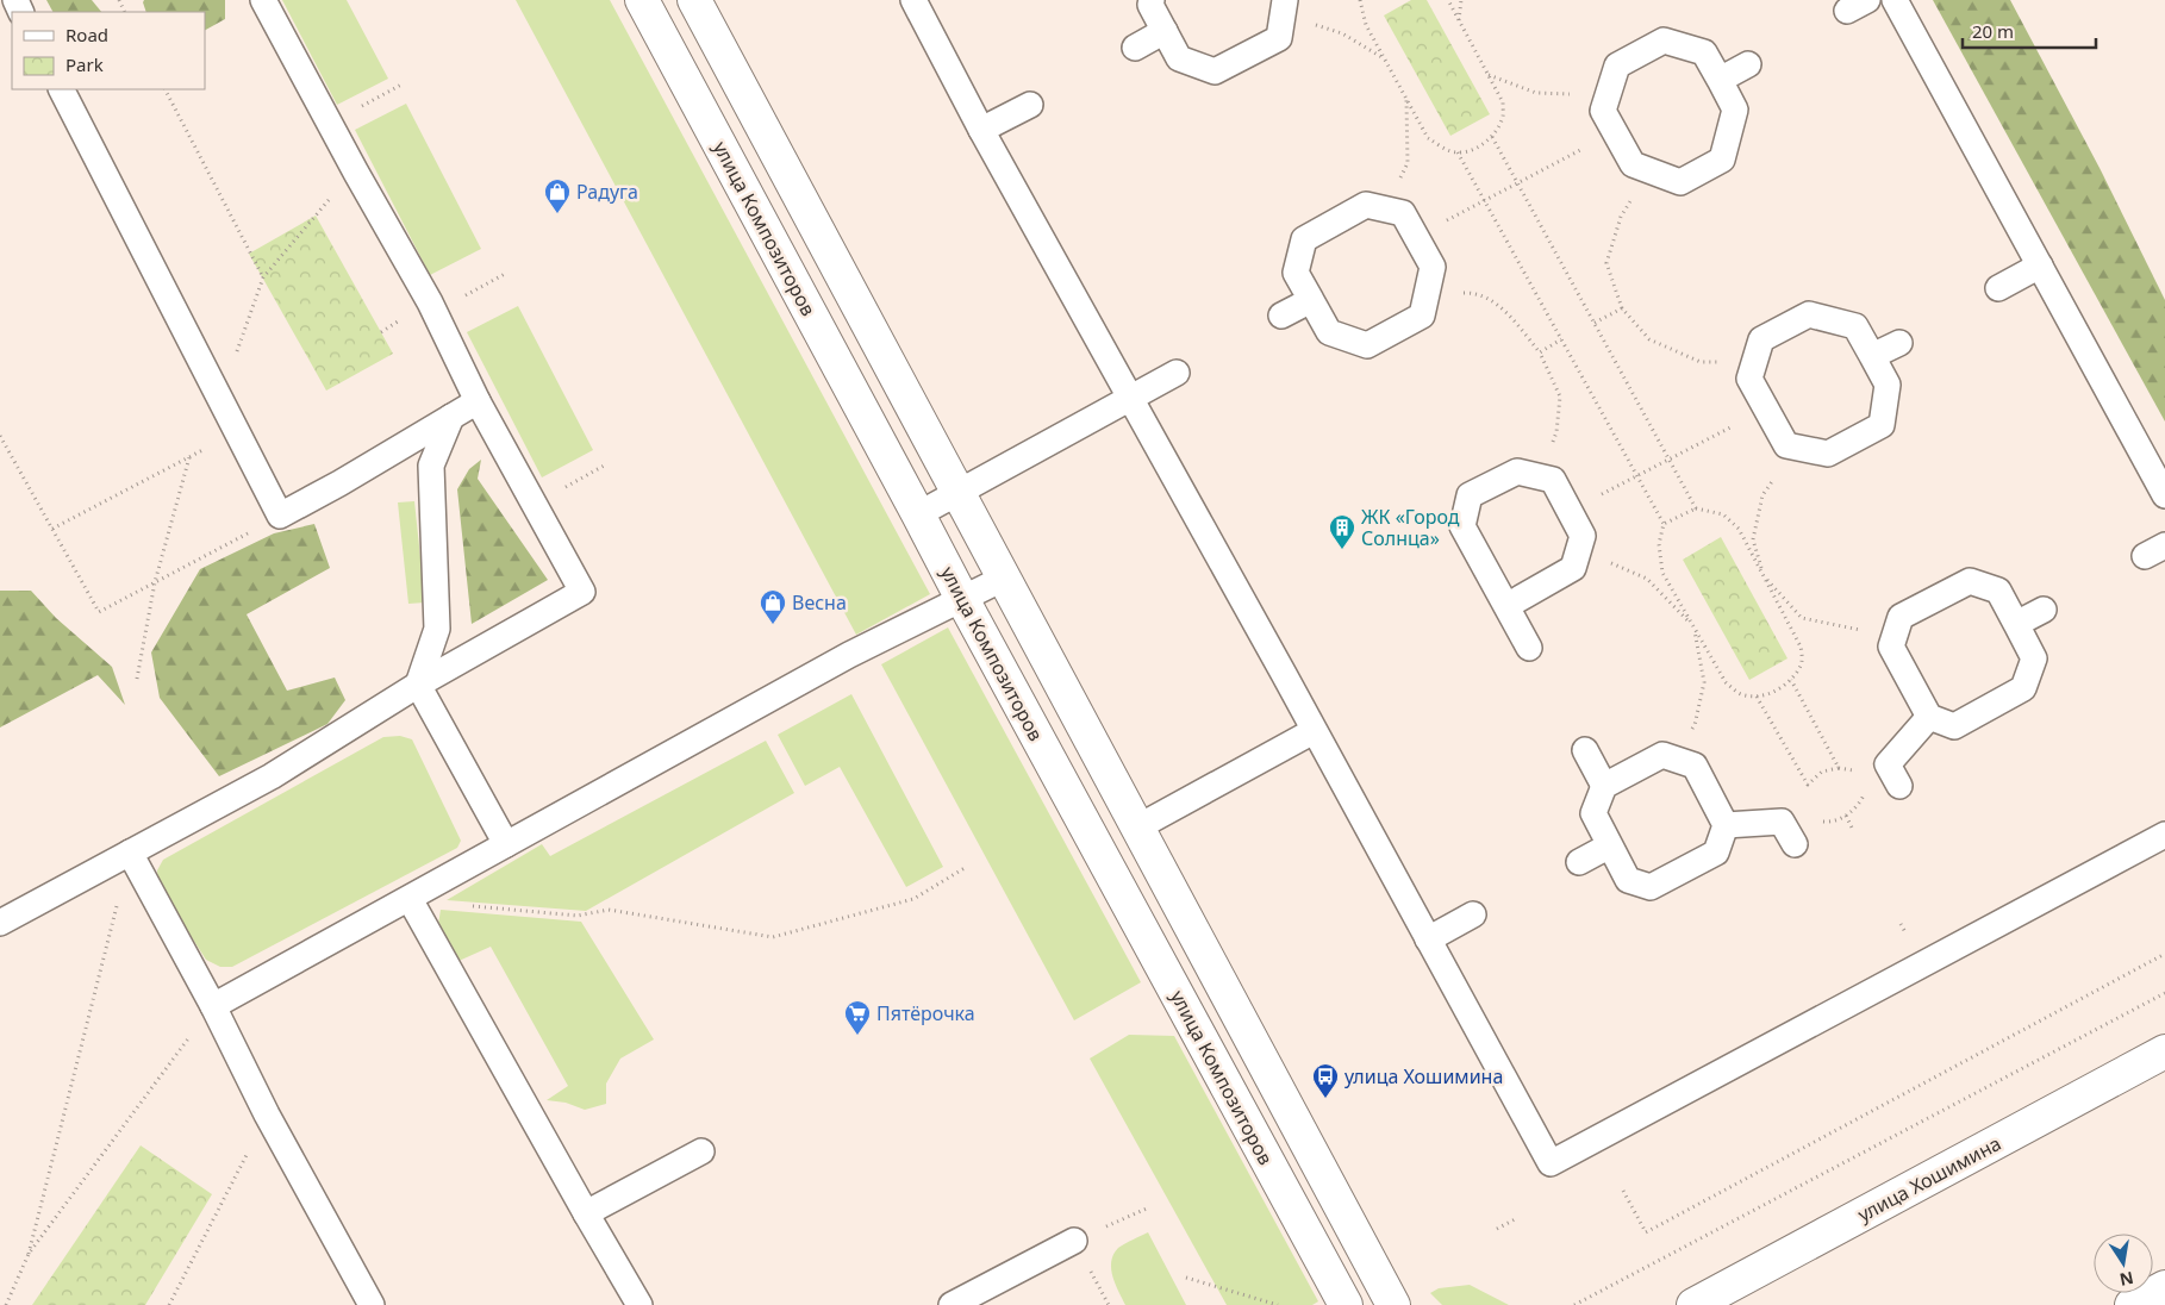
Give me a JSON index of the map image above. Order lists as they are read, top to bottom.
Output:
{
  "streets": {
    "street": ["улица Композиторов", "улица Хошимина"]
  },
  "places": {
    "shop": ["Радуга", "Весна"],
    "building": ["ЖК «Город Солнца»"],
    "supermarket": ["Пятёрочка"],
    "bus stop": ["улица Хошимина"]
  },
  "legend": ["Road", "Park"],
  "scale_bar": "20 m",
  "north": "bottom"
}
